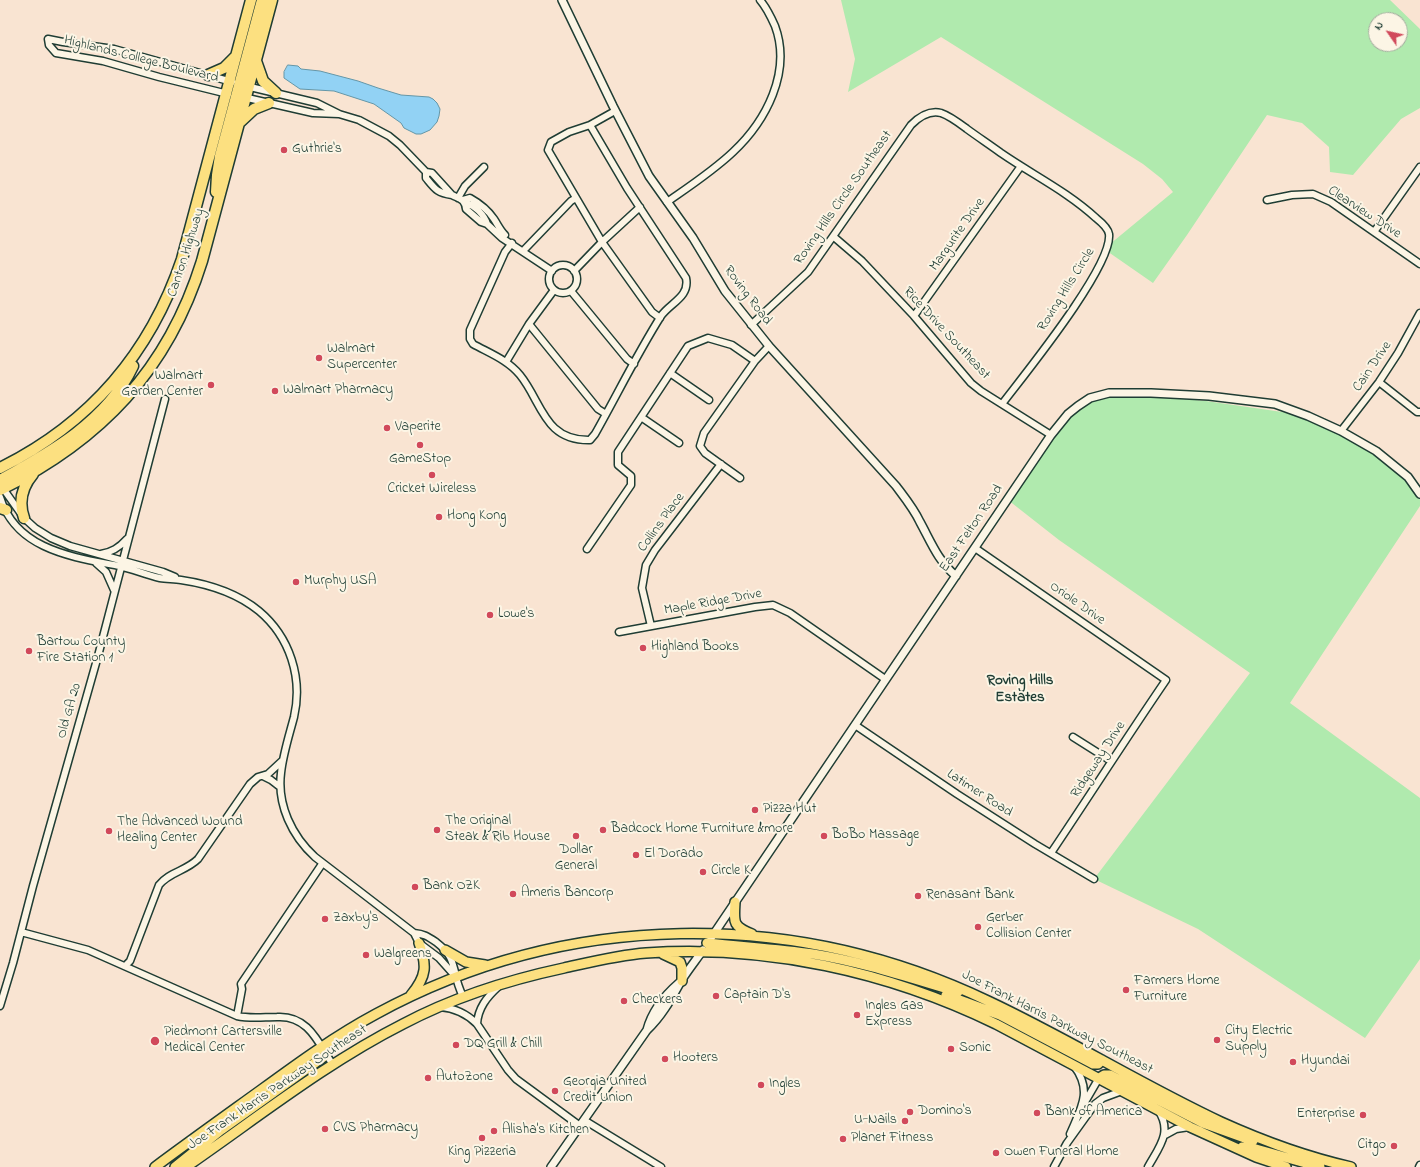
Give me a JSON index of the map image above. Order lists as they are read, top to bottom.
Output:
{
  "streets": {
    "highway": ["Canton Highway"],
    "main road": ["Joe Frank Harris Parkway Southeast"],
    "street": [
      "Highlands College Boulevard",
      "Roving Hills Circle Southeast",
      "Clearview Drive",
      "Margurite Drive",
      "Roving Hills Circle",
      "Roving Road",
      "Rice Drive Southeast",
      "Cain Drive",
      "Collins Place",
      "East Felton Road",
      "Maple Ridge Drive",
      "Oriole Drive",
      "Old GA 20",
      "Ridgeway Drive",
      "Latimer Road"
    ]
  },
  "crossings": [
    ["Highlands College Boulevard", "Canton Highway"],
    ["Roving Hills Circle Southeast", "Roving Hills Circle"],
    ["Roving Hills Circle Southeast", "Roving Road"],
    ["Roving Hills Circle Southeast", "Rice Drive Southeast"],
    ["Margurite Drive", "Roving Hills Circle"],
    ["Margurite Drive", "Rice Drive Southeast"],
    ["Roving Hills Circle", "Rice Drive Southeast"],
    ["Roving Road", "East Felton Road"],
    ["Rice Drive Southeast", "East Felton Road"],
    ["Cain Drive", "East Felton Road"],
    ["Collins Place", "Maple Ridge Drive"],
    ["East Felton Road", "Maple Ridge Drive"],
    ["East Felton Road", "Oriole Drive"],
    ["East Felton Road", "Latimer Road"],
    ["East Felton Road", "Joe Frank Harris Parkway Southeast"],
    ["Oriole Drive", "Ridgeway Drive"],
    ["Ridgeway Drive", "Latimer Road"]
  ],
  "districts": ["Roving Hills Estates"],
  "places": [
    "Guthrie's",
    "Walmart Supercenter",
    "Walmart Garden Center",
    "Walmart Pharmacy",
    "Vaperite",
    "GameStop",
    "Cricket Wireless",
    "Hong Kong",
    "Murphy USA",
    "Lowe's",
    "Highland Books",
    "Bartow County Fire Station 1",
    "Pizza Hut",
    "The Original Steak & Rib House",
    "Badcock Home Furniture &more",
    "The Advanced Wound Healing Center",
    "Dollar General",
    "BoBo Massage",
    "El Dorado",
    "Circle K",
    "Bank OZK",
    "Ameris Bancorp",
    "Renasant Bank",
    "Zaxby's",
    "Gerber Collision Center",
    "Walgreens",
    "Farmers Home Furniture",
    "Captain D's",
    "Checkers",
    "Ingles Gas Express",
    "City Electric Supply",
    "Piedmont Cartersville Medical Center",
    "DQ Grill & Chill",
    "Sonic",
    "Hooters",
    "Hyundai",
    "AutoZone",
    "Ingles",
    "Georgia United Credit Union",
    "Domino's",
    "Bank of America",
    "Enterprise",
    "U-Nails",
    "CVS Pharmacy",
    "Alisha's Kitchen",
    "King Pizzeria",
    "Planet Fitness",
    "Citgo",
    "Owen Funeral Home"
  ],
  "north": "top left"
}
